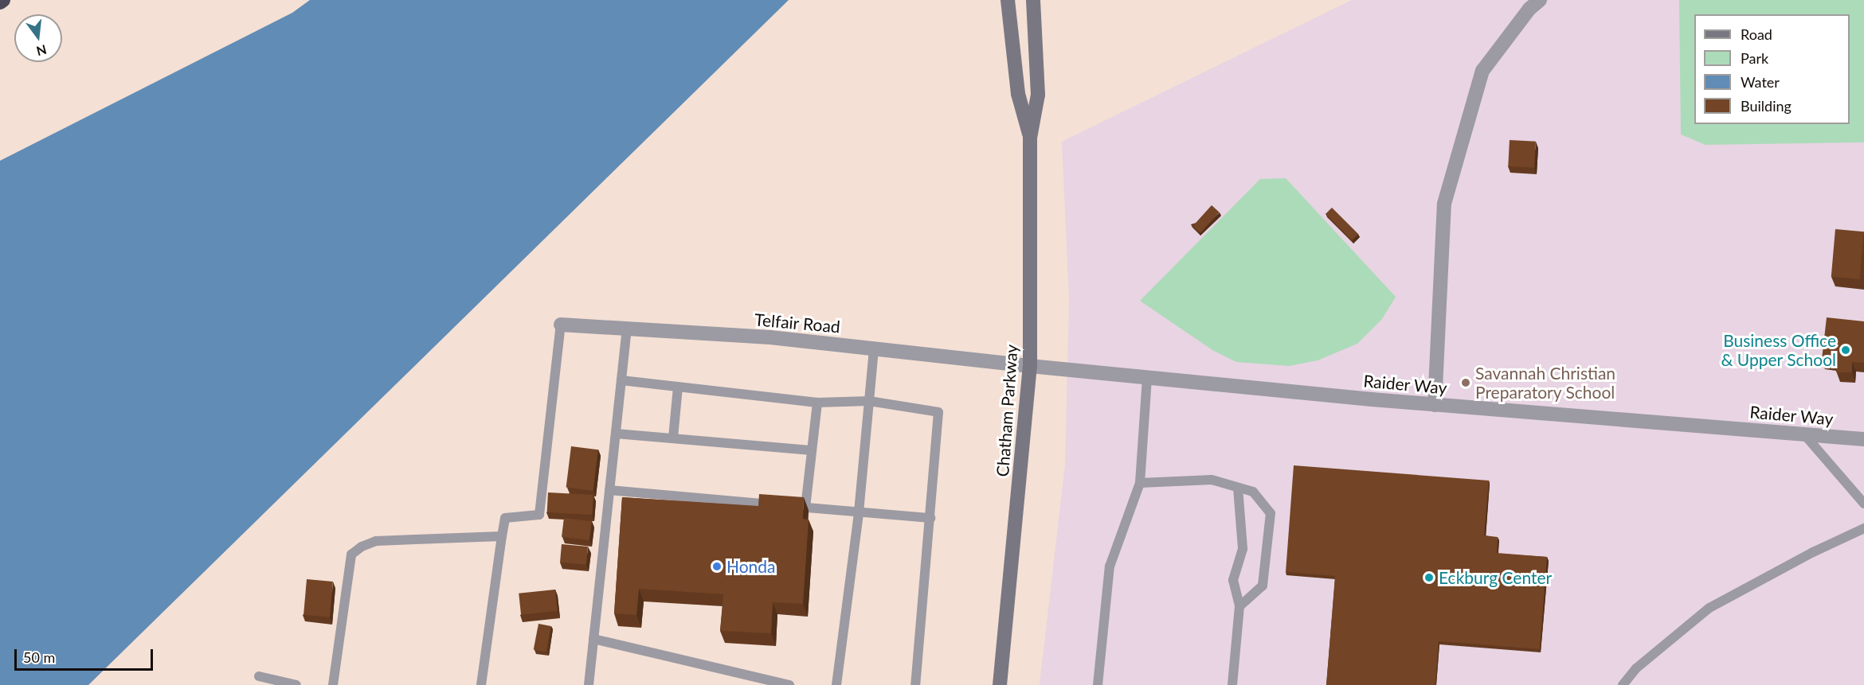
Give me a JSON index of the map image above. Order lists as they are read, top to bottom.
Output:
{
  "streets": {
    "main road": ["Chatham Parkway"],
    "street": ["Telfair Road", "Raider Way"]
  },
  "crossings": [
    ["Telfair Road", "Raider Way"],
    ["Telfair Road", "Chatham Parkway"],
    ["Raider Way", "Chatham Parkway"]
  ],
  "places": [
    "Business Office & Upper School",
    "Savannah Christian Preparatory School",
    "Honda",
    "Eckburg Center"
  ],
  "legend": [
    "Road",
    "Park",
    "Water",
    "Building"
  ],
  "scale_bar": "50 m",
  "north": "bottom"
}
